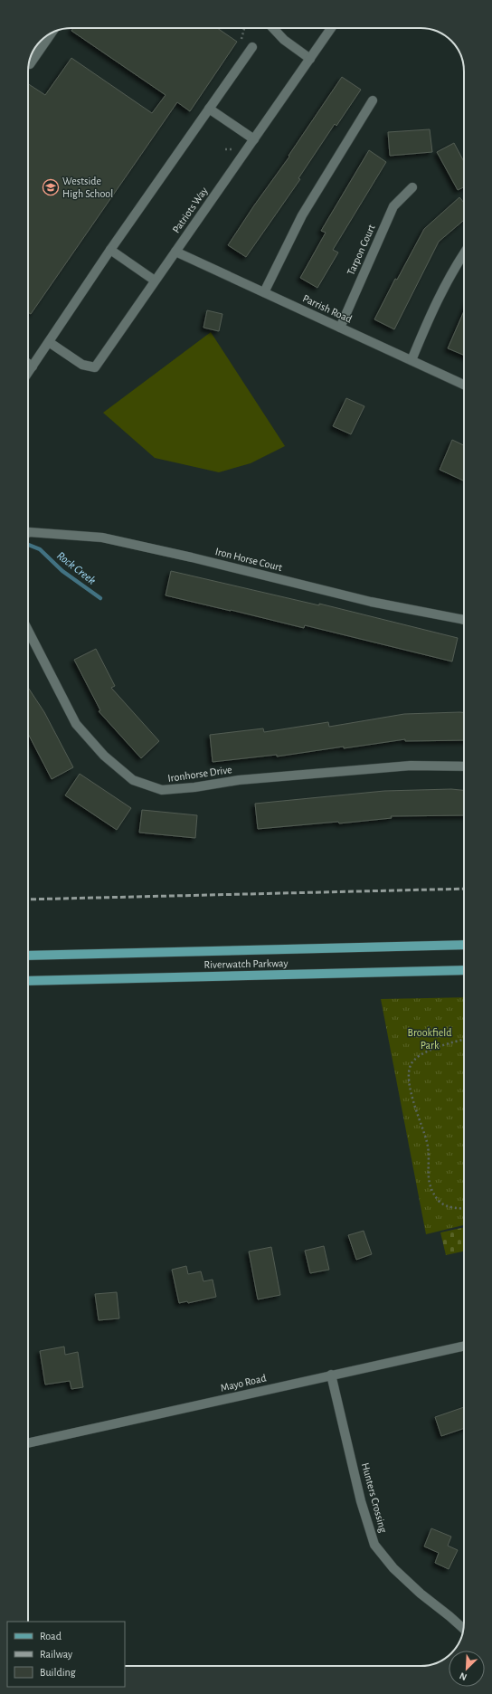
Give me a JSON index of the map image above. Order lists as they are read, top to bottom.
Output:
{
  "streets": {
    "main road": ["Riverwatch Parkway"],
    "street": [
      "Patriots Way",
      "Tarpon Court",
      "Parrish Road",
      "Iron Horse Court",
      "Ironhorse Drive",
      "Mayo Road",
      "Hunters Crossing"
    ]
  },
  "crossings": [
    ["Patriots Way", "Parrish Road"],
    ["Tarpon Court", "Parrish Road"],
    ["Mayo Road", "Hunters Crossing"]
  ],
  "water": ["Rock Creek"],
  "parks": ["Brookfield Park"],
  "places": {
    "school or university": ["Westside High School"]
  },
  "legend": ["Road", "Railway", "Building"],
  "north": "bottom left"
}
